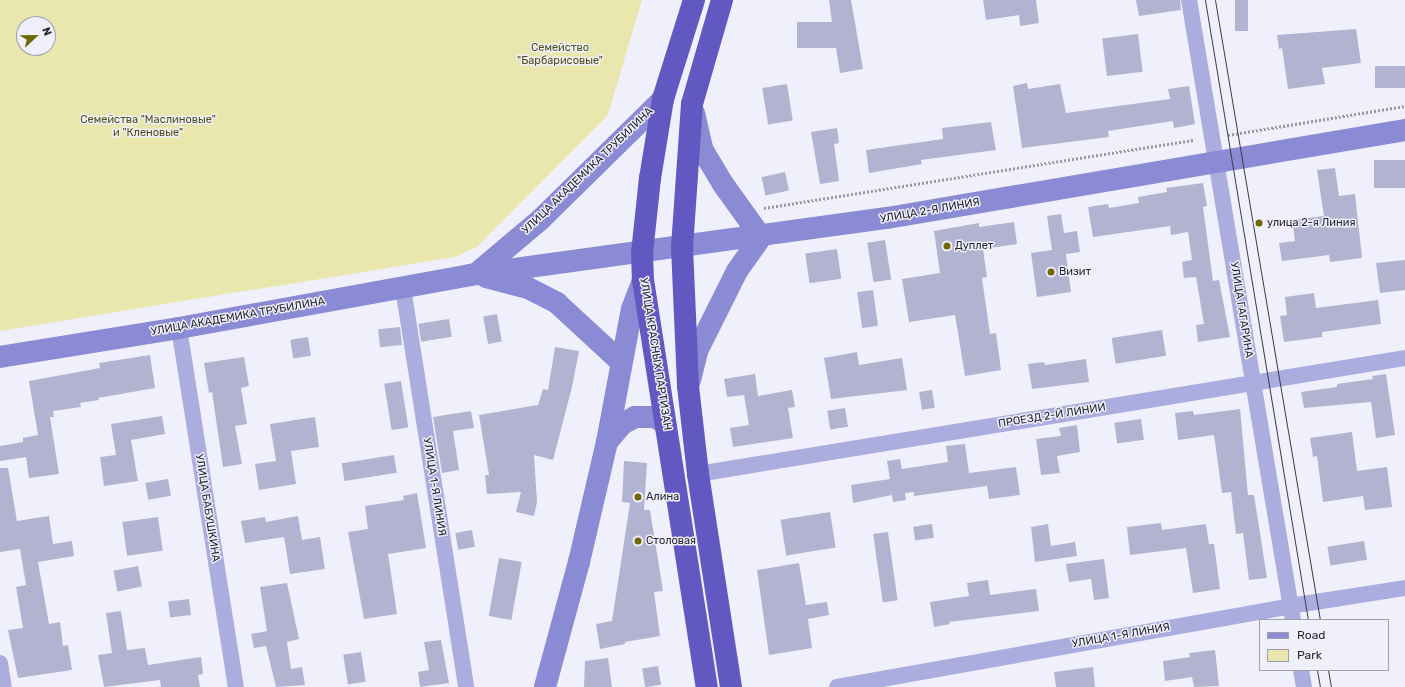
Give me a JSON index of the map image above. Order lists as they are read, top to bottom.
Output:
{
  "streets": {
    "highway": ["УЛИЦА КРАСНЫХ ПАРТИЗАН"],
    "street": [
      "УЛИЦА АКАДЕМИКА ТРУБИЛИНА",
      "УЛИЦА 2-Я ЛИНИЯ",
      "УЛИЦА ГАГАРИНА",
      "ПРОЕЗД 2-Й ЛИНИИ",
      "УЛИЦА 1-Я ЛИНИЯ",
      "УЛИЦА БАБУШКИНА"
    ]
  },
  "crossings": [
    ["УЛИЦА АКАДЕМИКА ТРУБИЛИНА", "УЛИЦА 2-Я ЛИНИЯ"],
    ["УЛИЦА АКАДЕМИКА ТРУБИЛИНА", "УЛИЦА КРАСНЫХ ПАРТИЗАН"],
    ["УЛИЦА АКАДЕМИКА ТРУБИЛИНА", "УЛИЦА 1-Я ЛИНИЯ"],
    ["УЛИЦА АКАДЕМИКА ТРУБИЛИНА", "УЛИЦА БАБУШКИНА"],
    ["УЛИЦА 2-Я ЛИНИЯ", "УЛИЦА ГАГАРИНА"],
    ["УЛИЦА 2-Я ЛИНИЯ", "УЛИЦА КРАСНЫХ ПАРТИЗАН"],
    ["УЛИЦА ГАГАРИНА", "ПРОЕЗД 2-Й ЛИНИИ"],
    ["УЛИЦА ГАГАРИНА", "УЛИЦА 1-Я ЛИНИЯ"]
  ],
  "parks": ["Семейство \"Барбарисовые\"", "Семейства \"Маслиновые\" и \"Кленовые\""],
  "places": [
    "улица 2-я Линия",
    "Дуплет",
    "Визит",
    "Алина",
    "Столовая"
  ],
  "legend": ["Road", "Park"],
  "north": "right"
}
